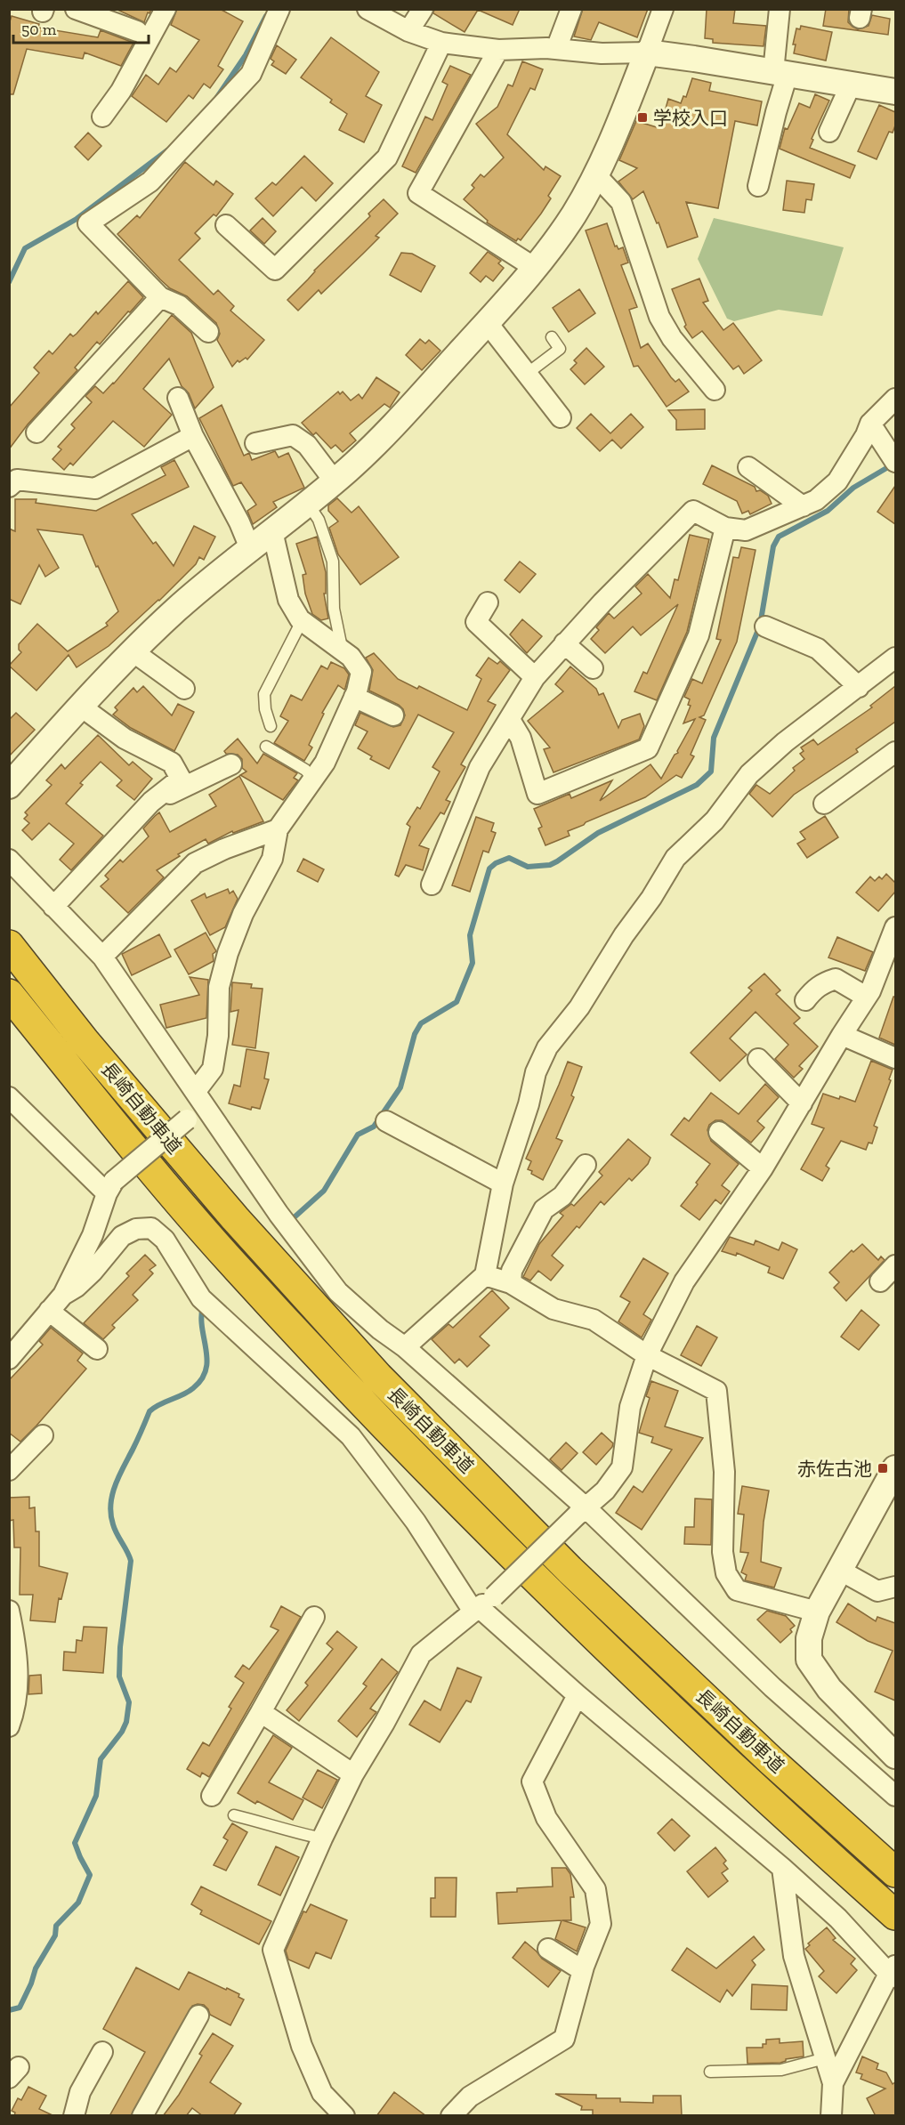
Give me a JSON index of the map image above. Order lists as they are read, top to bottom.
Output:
{
  "streets": {
    "highway": ["長崎自動車道"]
  },
  "places": {
    "transit": ["学校入口", "赤佐古池"]
  },
  "scale_bar": "50 m"
}
